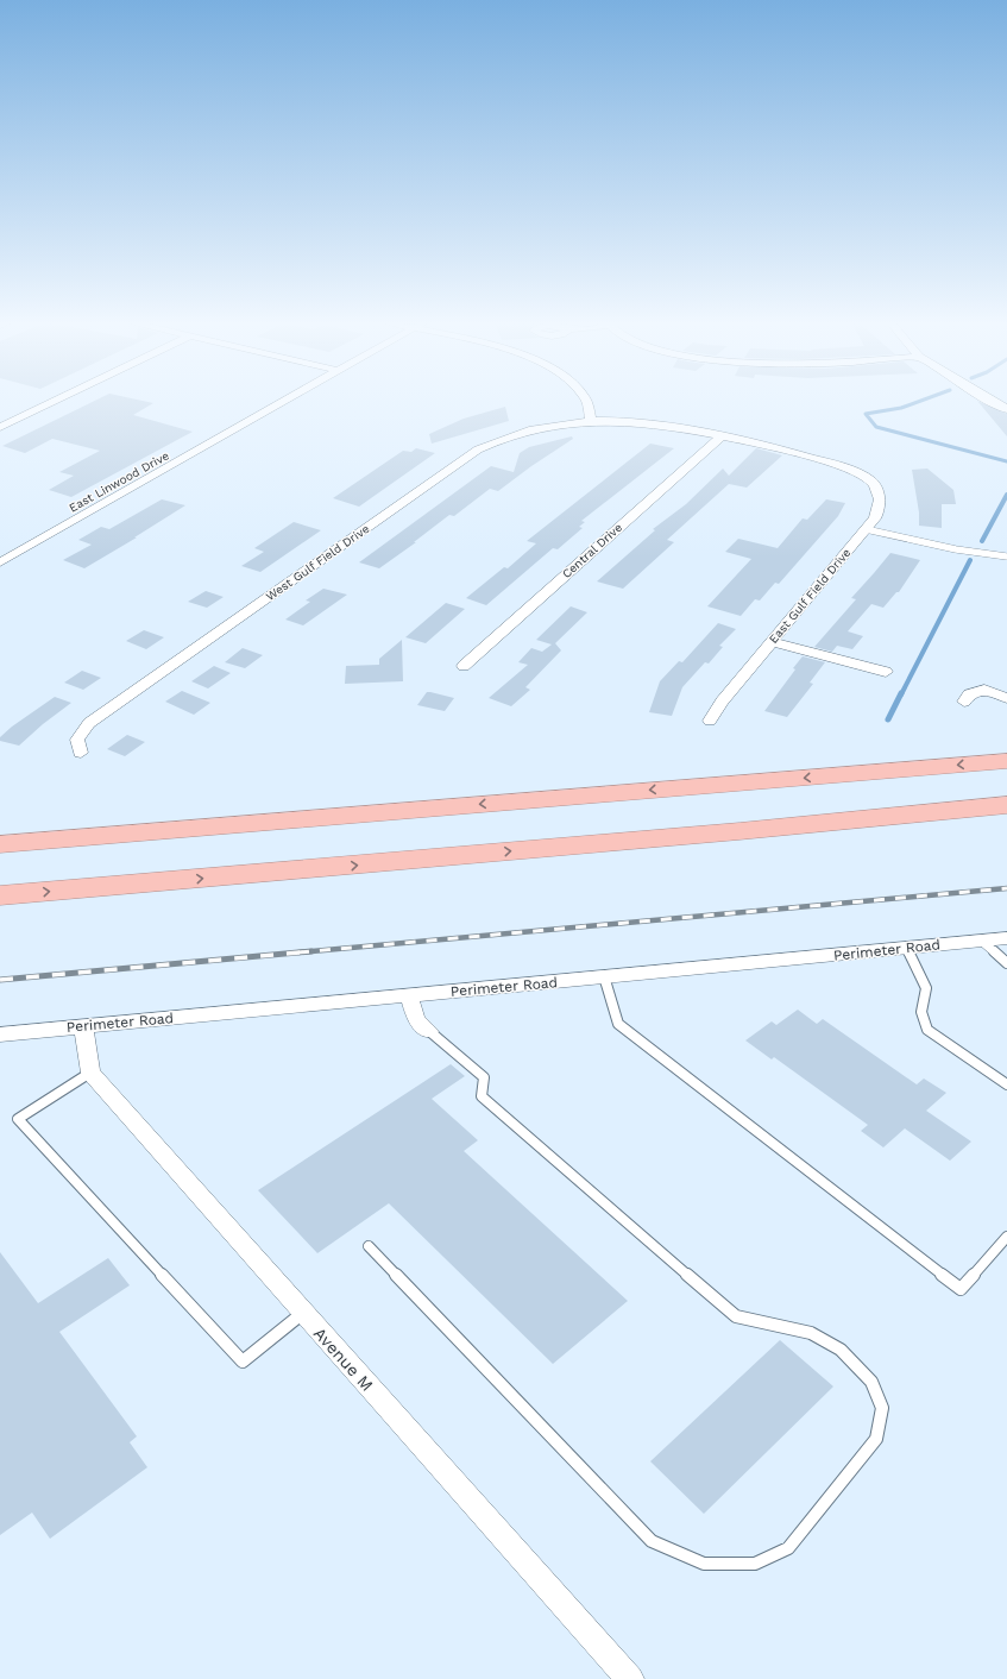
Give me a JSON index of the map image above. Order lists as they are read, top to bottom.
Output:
{
  "streets": {
    "street": [
      "East Linwood Drive",
      "Central Drive",
      "West Gulf Field Drive",
      "East Gulf Field Drive",
      "Perimeter Road",
      "Avenue M"
    ]
  },
  "crossings": [
    ["Central Drive", "East Gulf Field Drive"]
  ]
}
